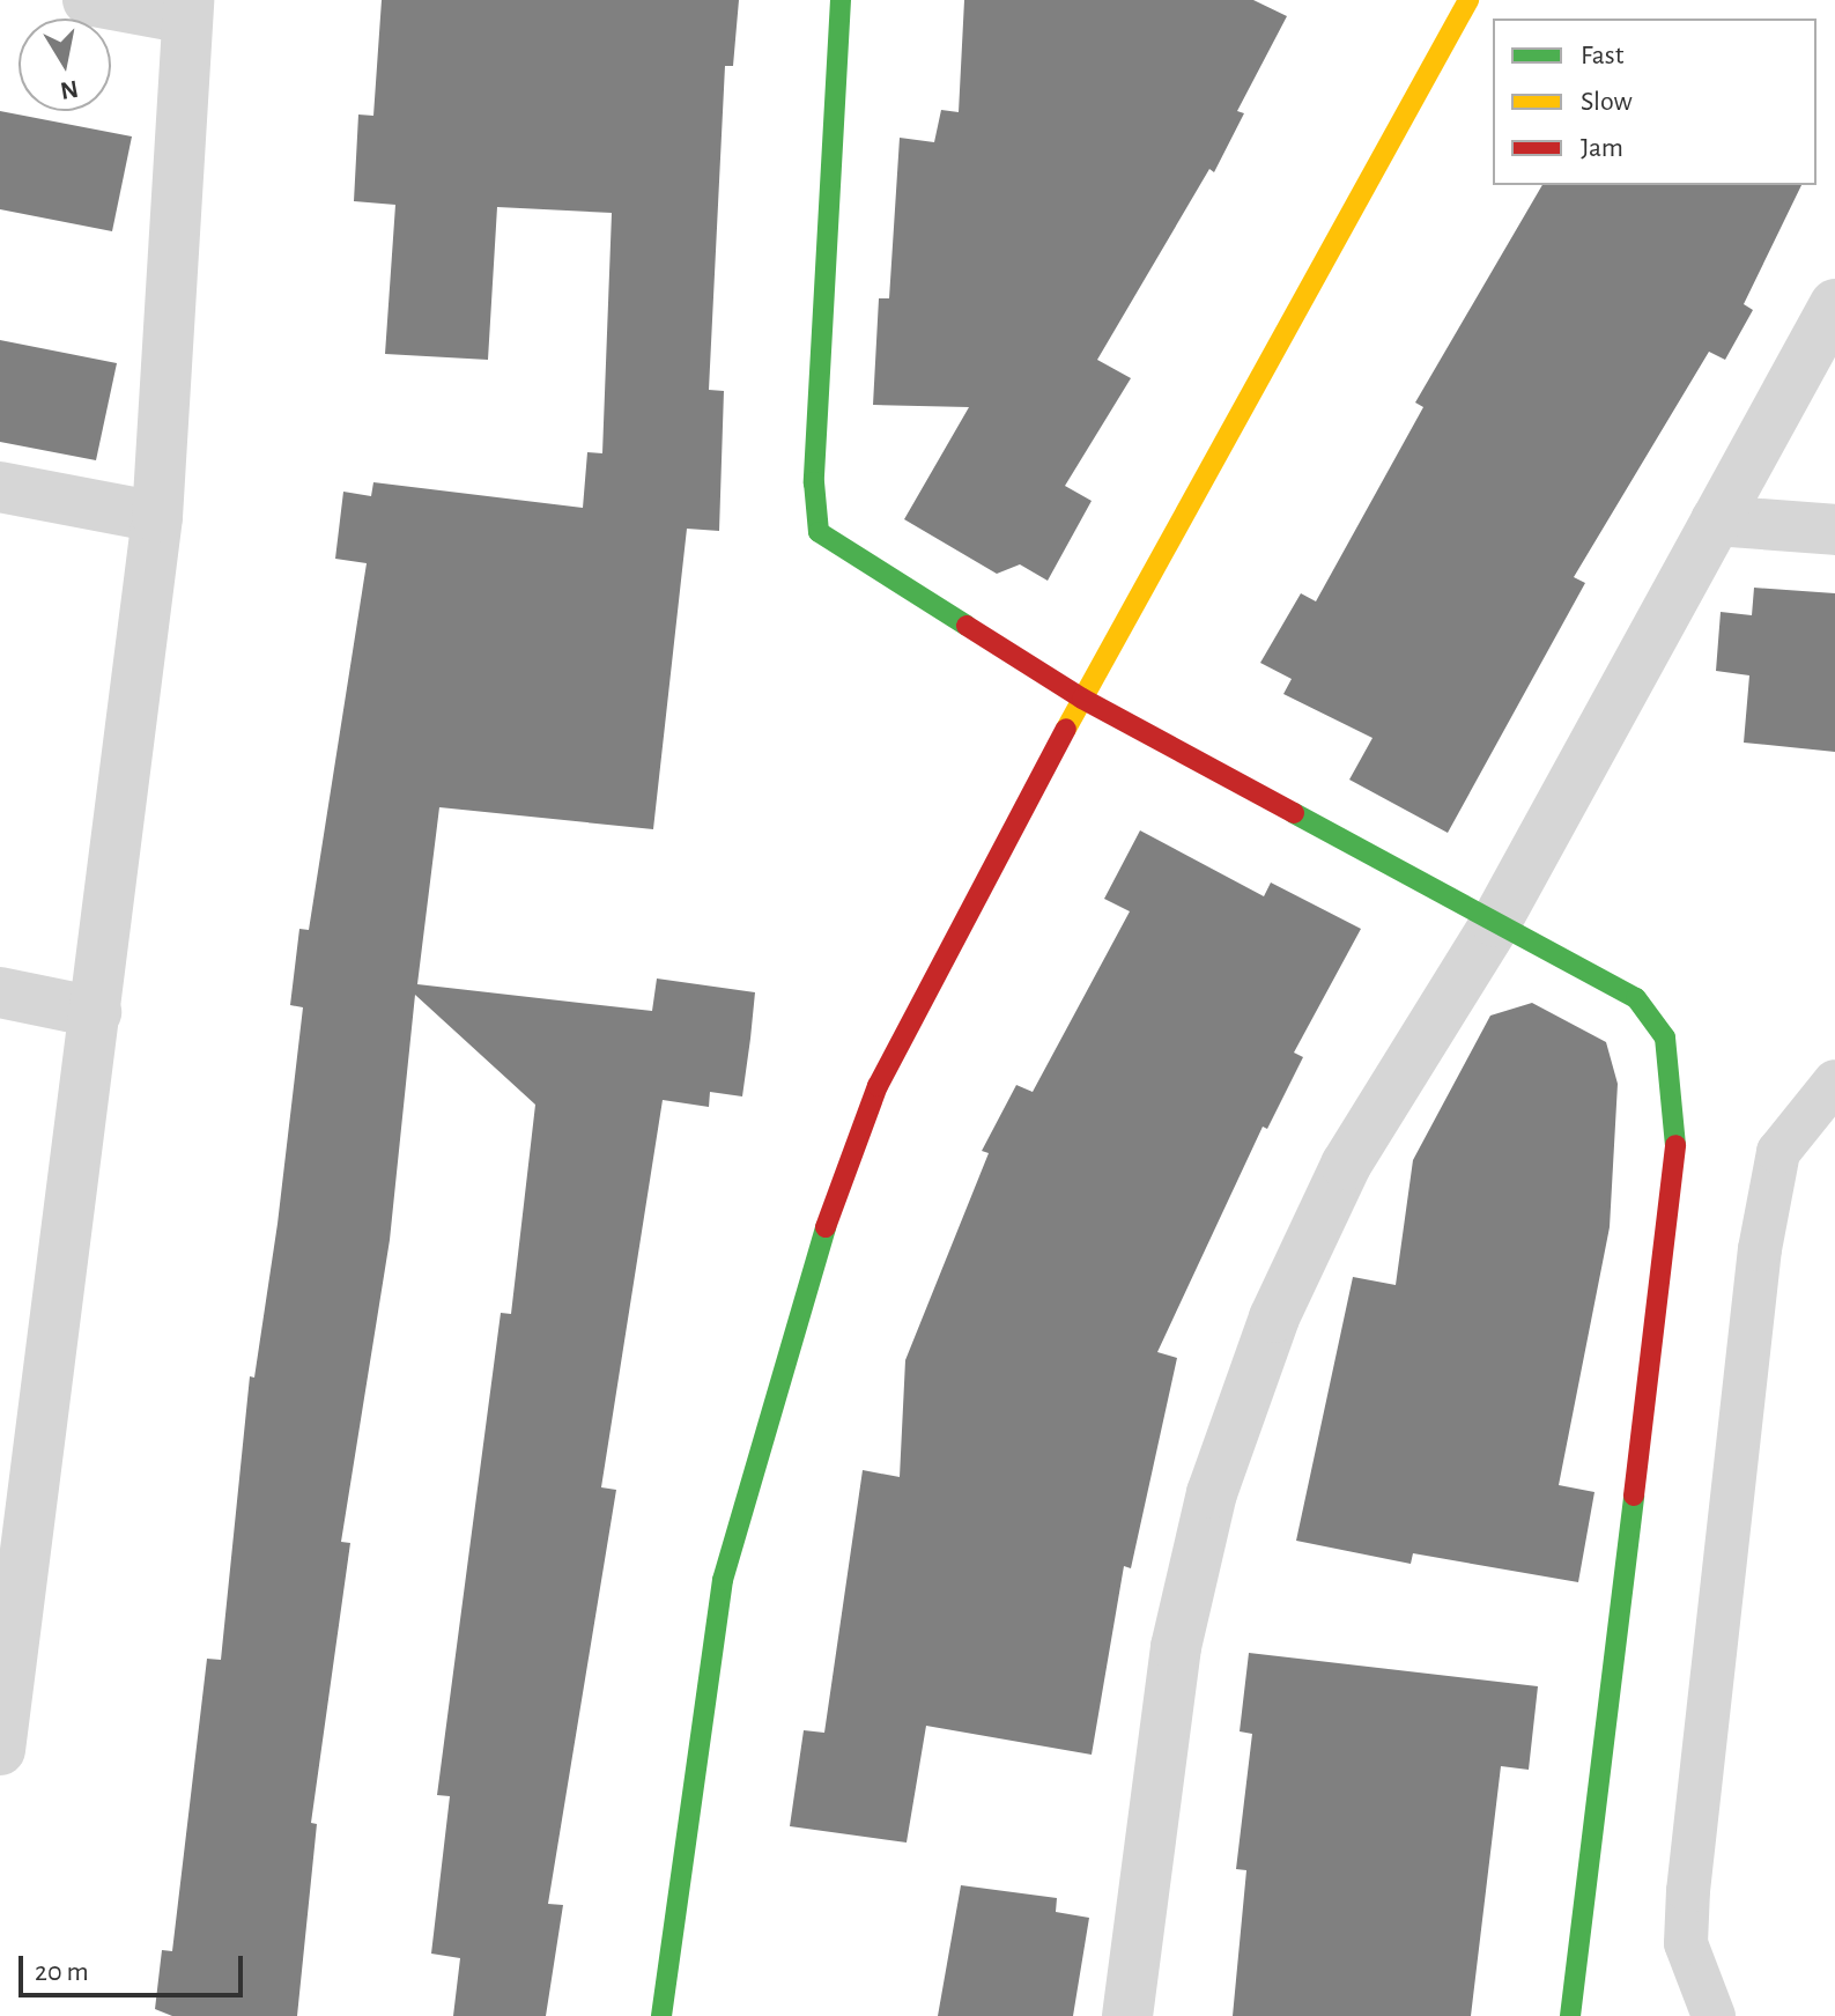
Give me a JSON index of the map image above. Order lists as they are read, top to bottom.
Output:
{
  "legend": ["Fast", "Slow", "Jam"],
  "scale_bar": "20 m",
  "north": "bottom"
}
